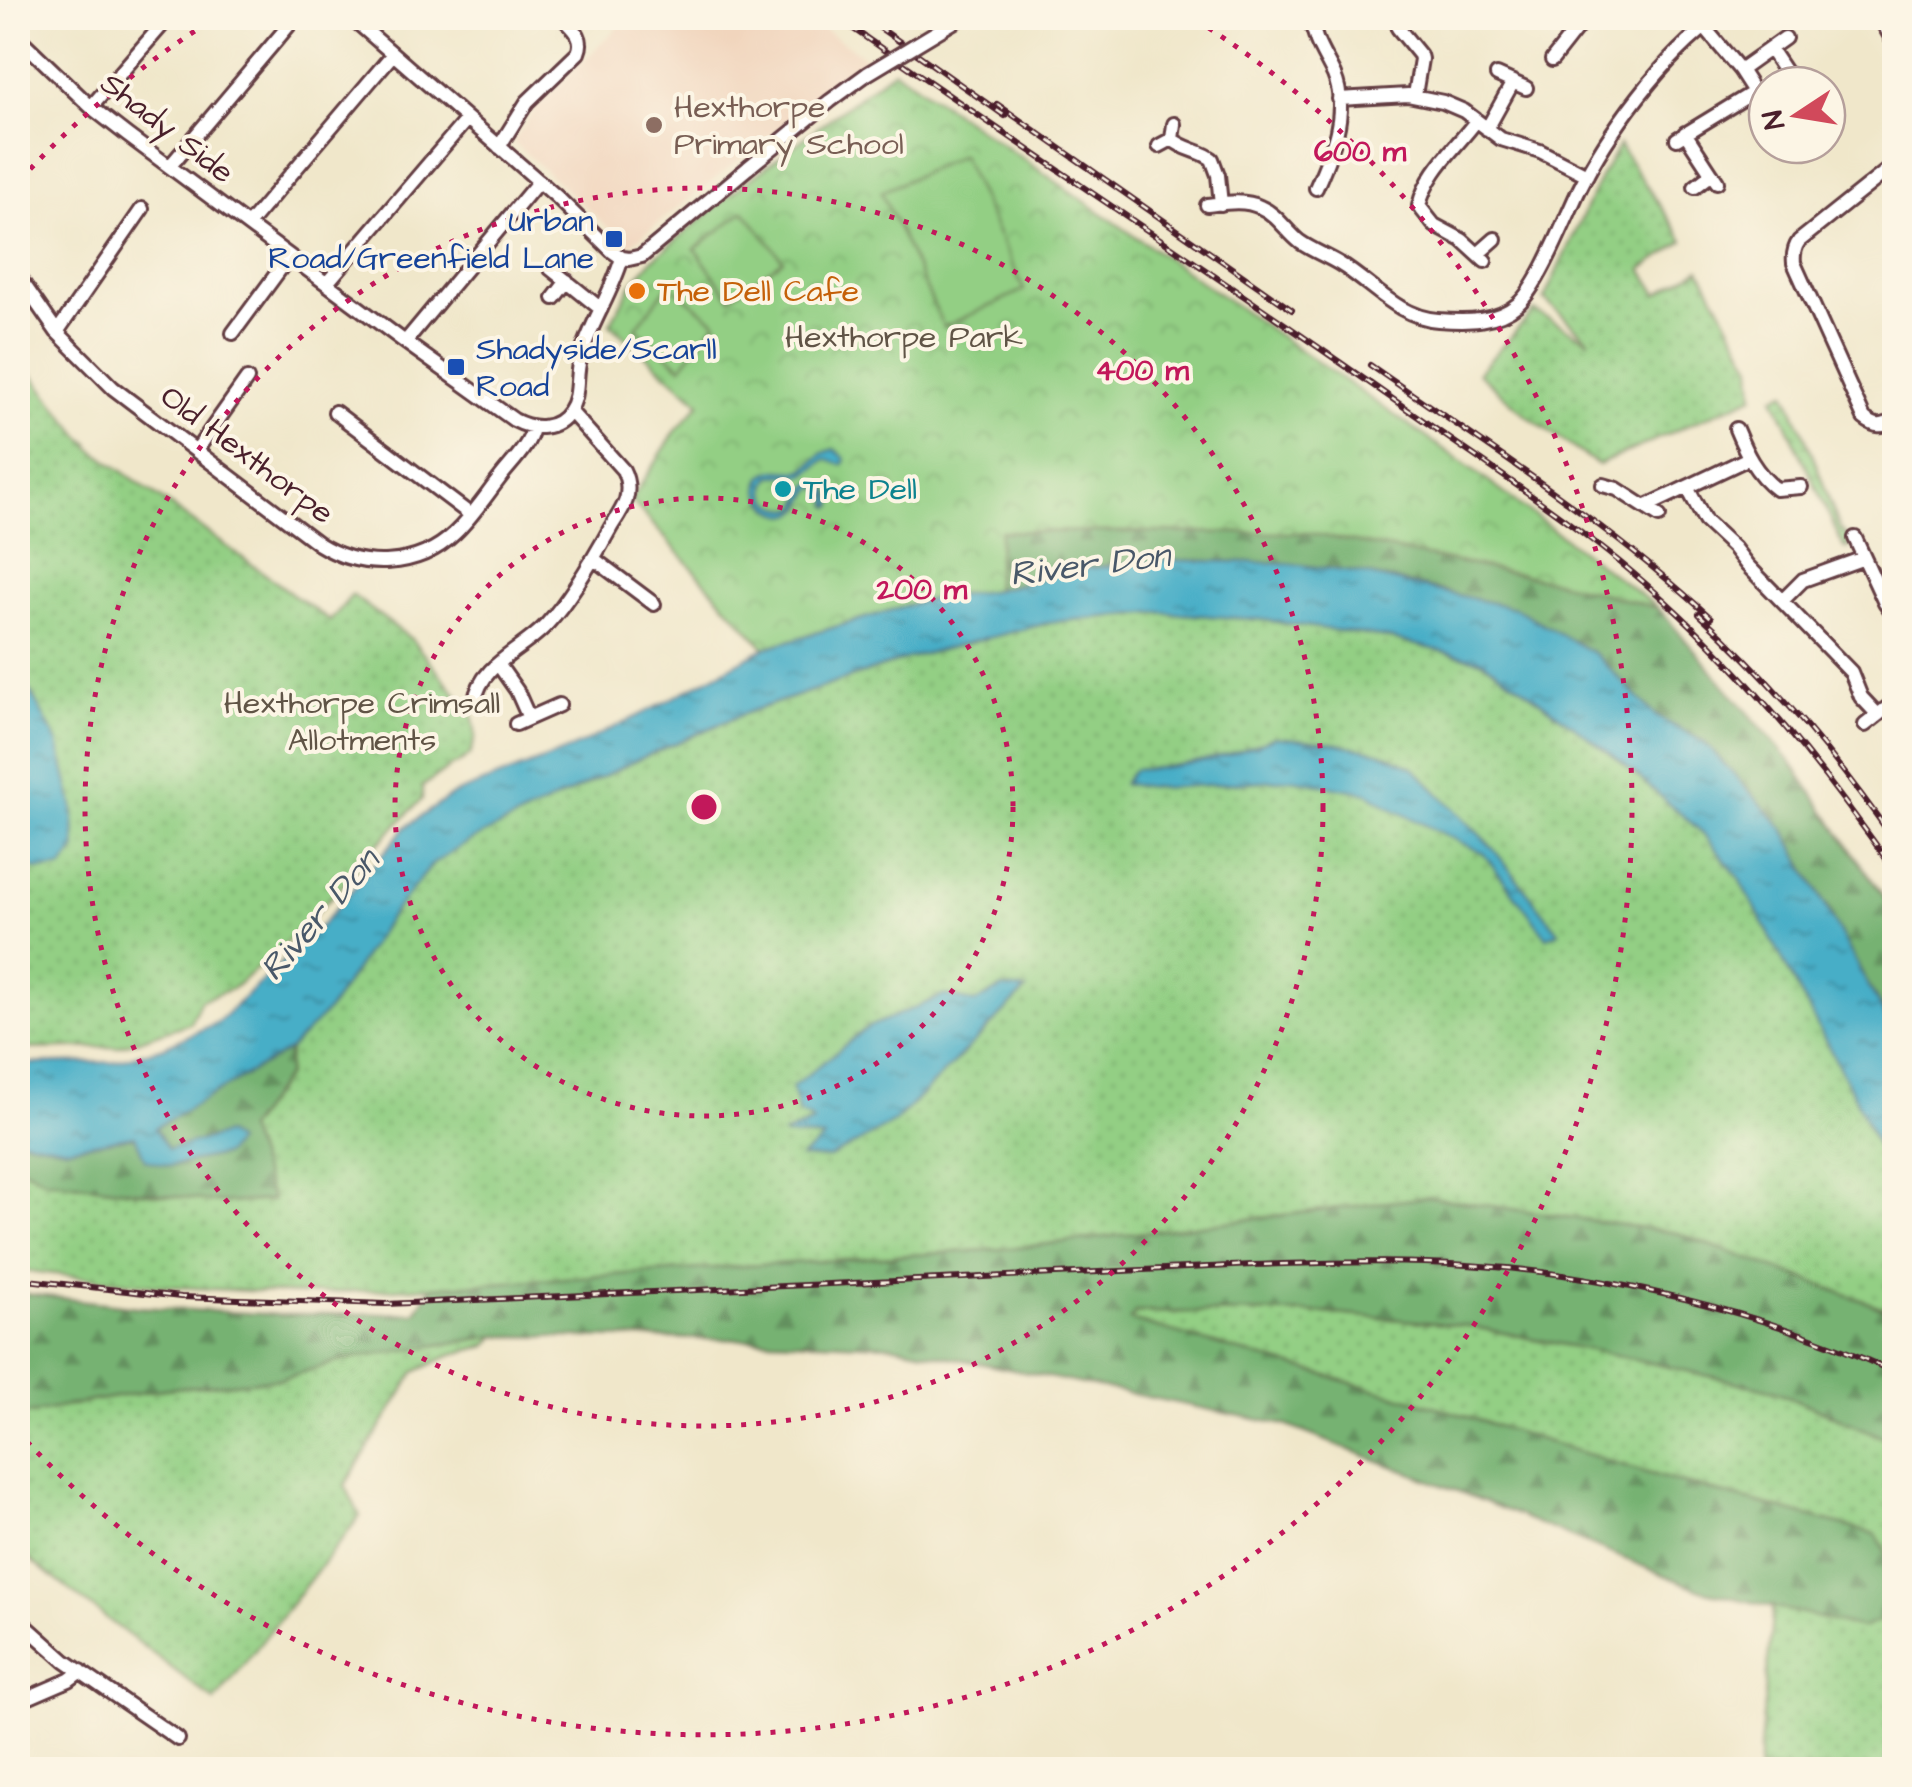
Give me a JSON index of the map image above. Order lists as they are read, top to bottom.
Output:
{
  "streets": {
    "street": ["Shady Side", "Old Hexthorpe"]
  },
  "crossings": [
    ["Shady Side", "Old Hexthorpe"]
  ],
  "water": ["River Don"],
  "parks": ["Hexthorpe Park", "Hexthorpe Crimsall Allotments"],
  "places": {
    "other": ["Hexthorpe Primary School", "The Dell Cafe", "The Dell"],
    "transit": ["Urban Road/Greenfield Lane", "Shadyside/Scarll Road"]
  },
  "north": "left",
  "rings": ["600 m", "400 m", "200 m"]
}
